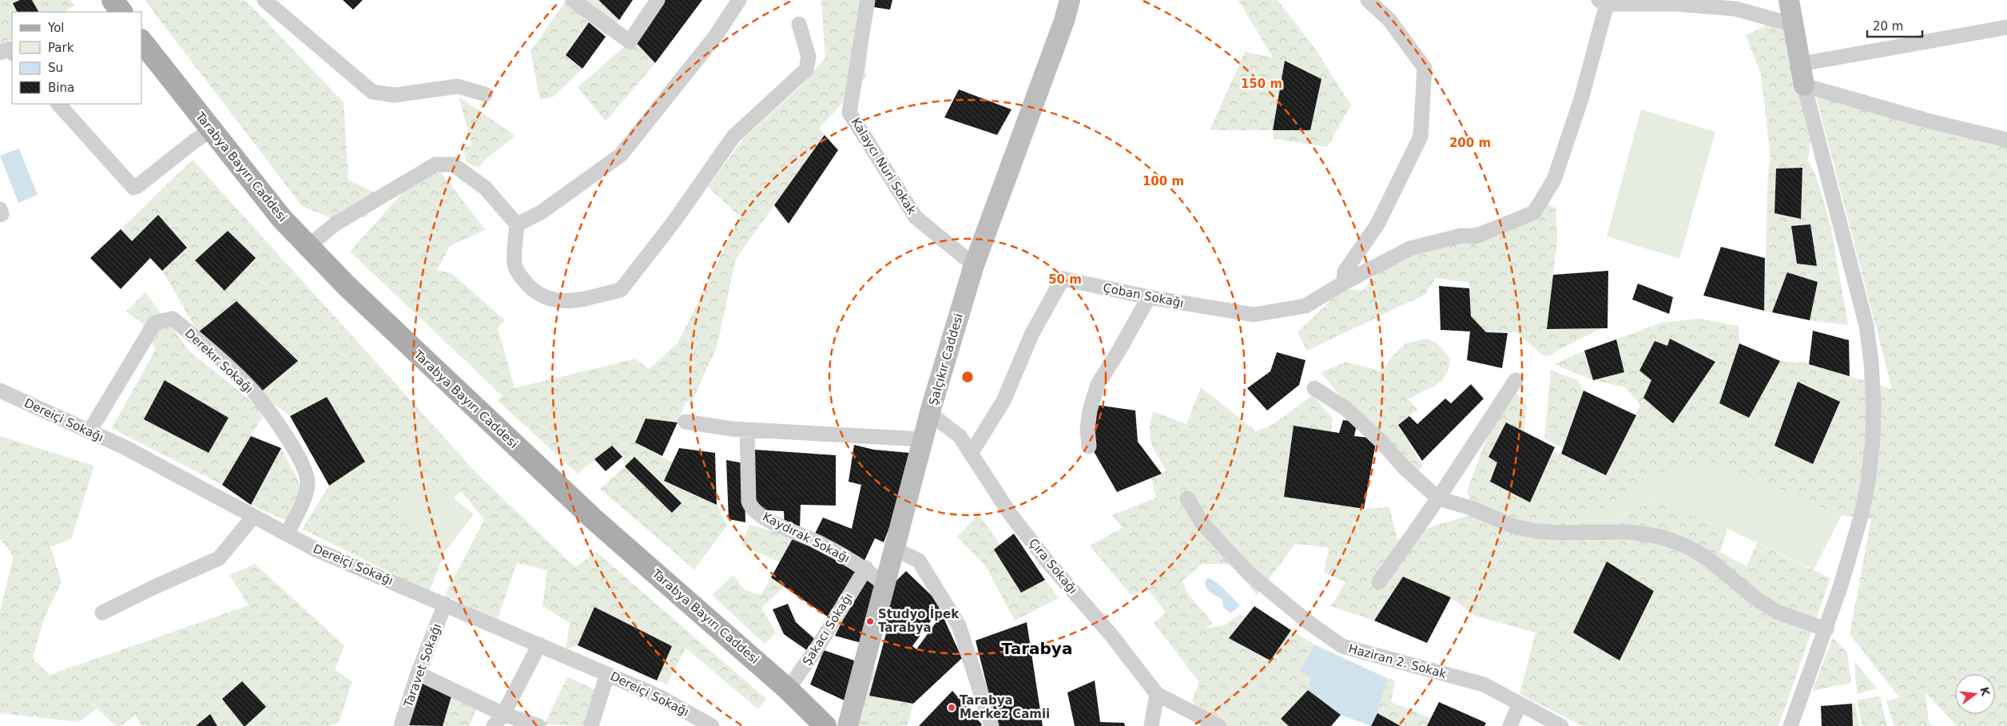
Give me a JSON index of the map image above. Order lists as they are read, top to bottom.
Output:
{
  "streets": {
    "main road": ["Tarabya Bayırı Caddesi", "Şalçıkır Caddesi"],
    "street": [
      "Kalaycı Nuri Sokak",
      "Çoban Sokağı",
      "Derekır Sokağı",
      "Dereiçi Sokağı",
      "Kaydırak Sokağı",
      "Çıra Sokağı",
      "Şakacı Sokağı",
      "Haziran 2. Sokak",
      "Taravet Sokağı"
    ]
  },
  "crossings": [
    ["Kalaycı Nuri Sokak", "Şalçıkır Caddesi"],
    ["Tarabya Bayırı Caddesi", "Şakacı Sokağı"],
    ["Çoban Sokağı", "Çıra Sokağı"],
    ["Şalçıkır Caddesi", "Kaydırak Sokağı"],
    ["Şalçıkır Caddesi", "Çıra Sokağı"],
    ["Derekır Sokağı", "Dereiçi Sokağı"],
    ["Dereiçi Sokağı", "Taravet Sokağı"],
    ["Kaydırak Sokağı", "Şakacı Sokağı"]
  ],
  "districts": ["Tarabya"],
  "places": ["Studyo İpek Tarabya", "Tarabya Merkez Camii"],
  "legend": [
    "Yol",
    "Park",
    "Su",
    "Bina"
  ],
  "scale_bar": "20 m",
  "north": "right",
  "rings": [
    "150 m",
    "200 m",
    "100 m",
    "50 m"
  ]
}
